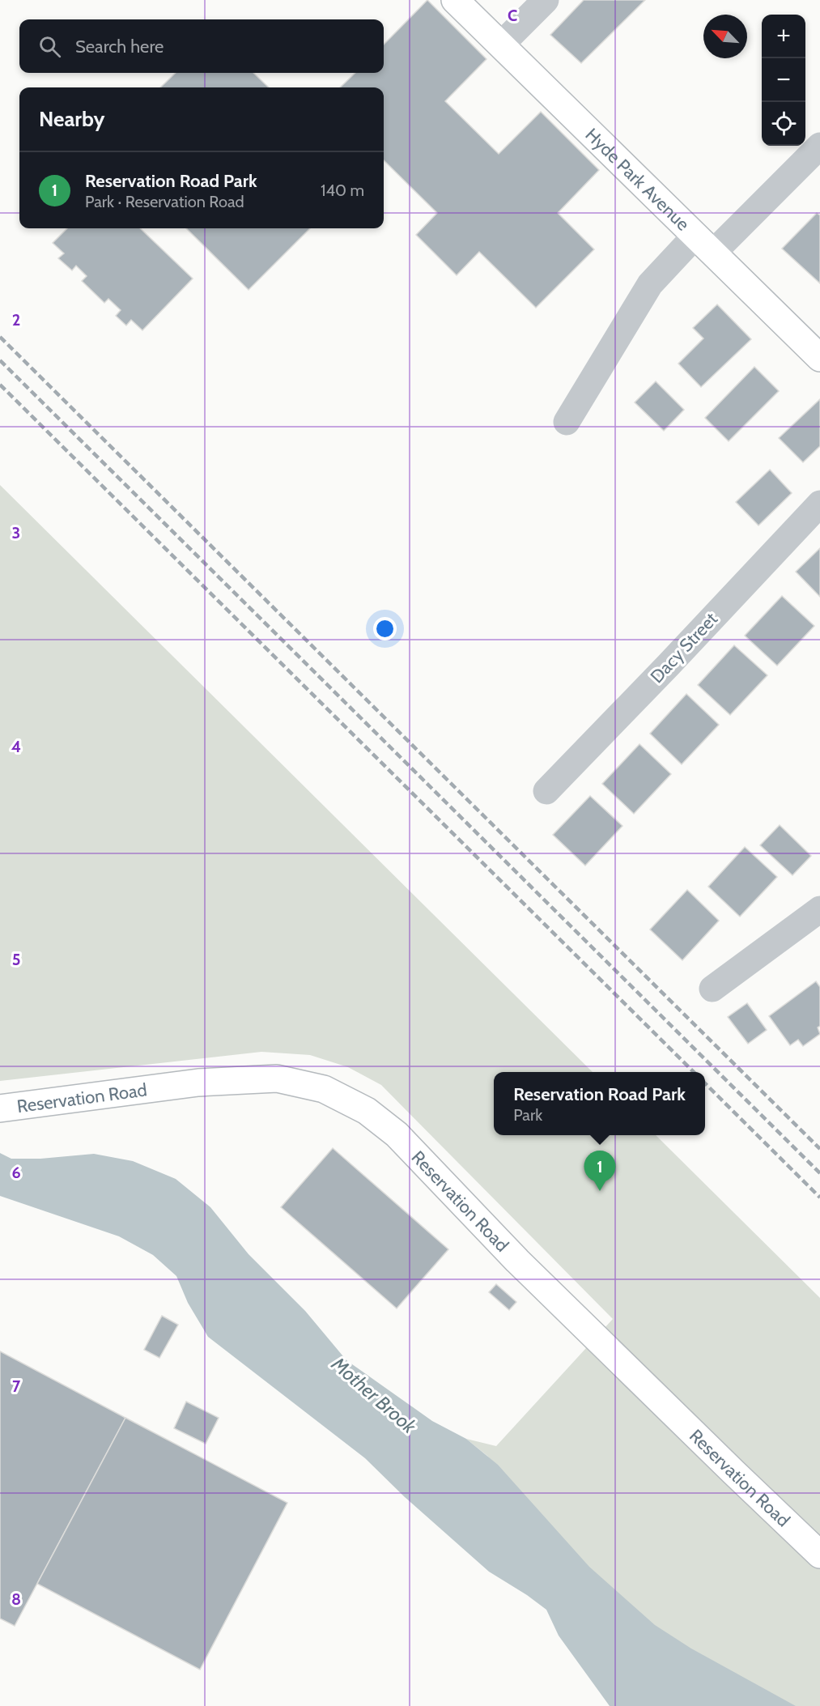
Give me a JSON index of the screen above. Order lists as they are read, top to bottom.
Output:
{
  "streets": {
    "main road": ["Hyde Park Avenue", "Reservation Road"],
    "street": ["Dacy Street"]
  },
  "water": ["Mother Brook"],
  "north": "top left",
  "page": {
    "map_buttons": ["+", "−"],
    "search": "Search here",
    "heading": "Nearby",
    "list": [
      {
        "mark": "1",
        "name": "Reservation Road Park",
        "note": "Park · Reservation Road",
        "value": "140 m"
      }
    ],
    "popup": ["Reservation Road Park", "Park"],
    "pins": "1"
  },
  "grid": {
    "columns": ["C"],
    "rows": [
      "2",
      "3",
      "4",
      "5",
      "6",
      "7",
      "8"
    ]
  }
}
